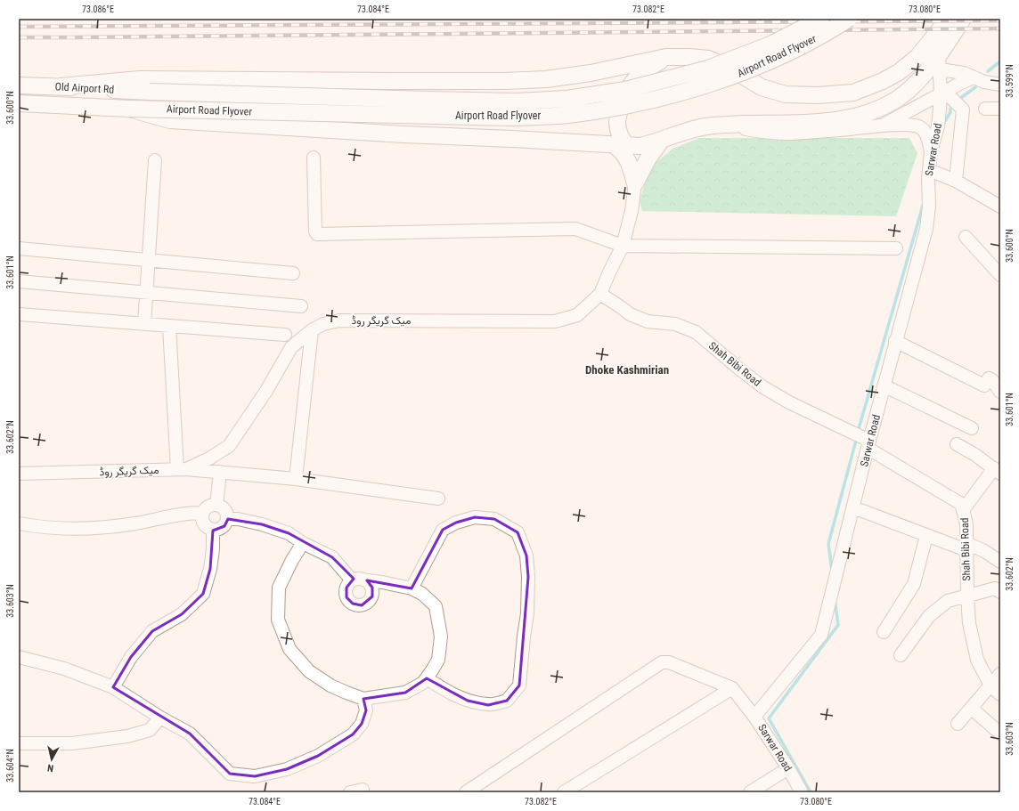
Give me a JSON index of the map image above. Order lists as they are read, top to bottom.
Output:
{
  "streets": {
    "main road": ["Airport Road Flyover", "Old Airport Rd", "میک گریگر روڈ"],
    "street": ["Sarwar Road", "Shah Bibi Road"]
  },
  "crossings": [
    ["Airport Road Flyover", "Old Airport Rd"],
    ["Sarwar Road", "Shah Bibi Road"],
    ["میک گریگر روڈ", "Shah Bibi Road"]
  ],
  "districts": ["Dhoke Kashmirian"],
  "north": "bottom",
  "coordinates": [
    "73.086°E",
    "73.084°E",
    "73.082°E",
    "73.080°E",
    "33.599°N",
    "33.600°N",
    "33.601°N",
    "33.602°N",
    "33.603°N",
    "33.604°N"
  ]
}
